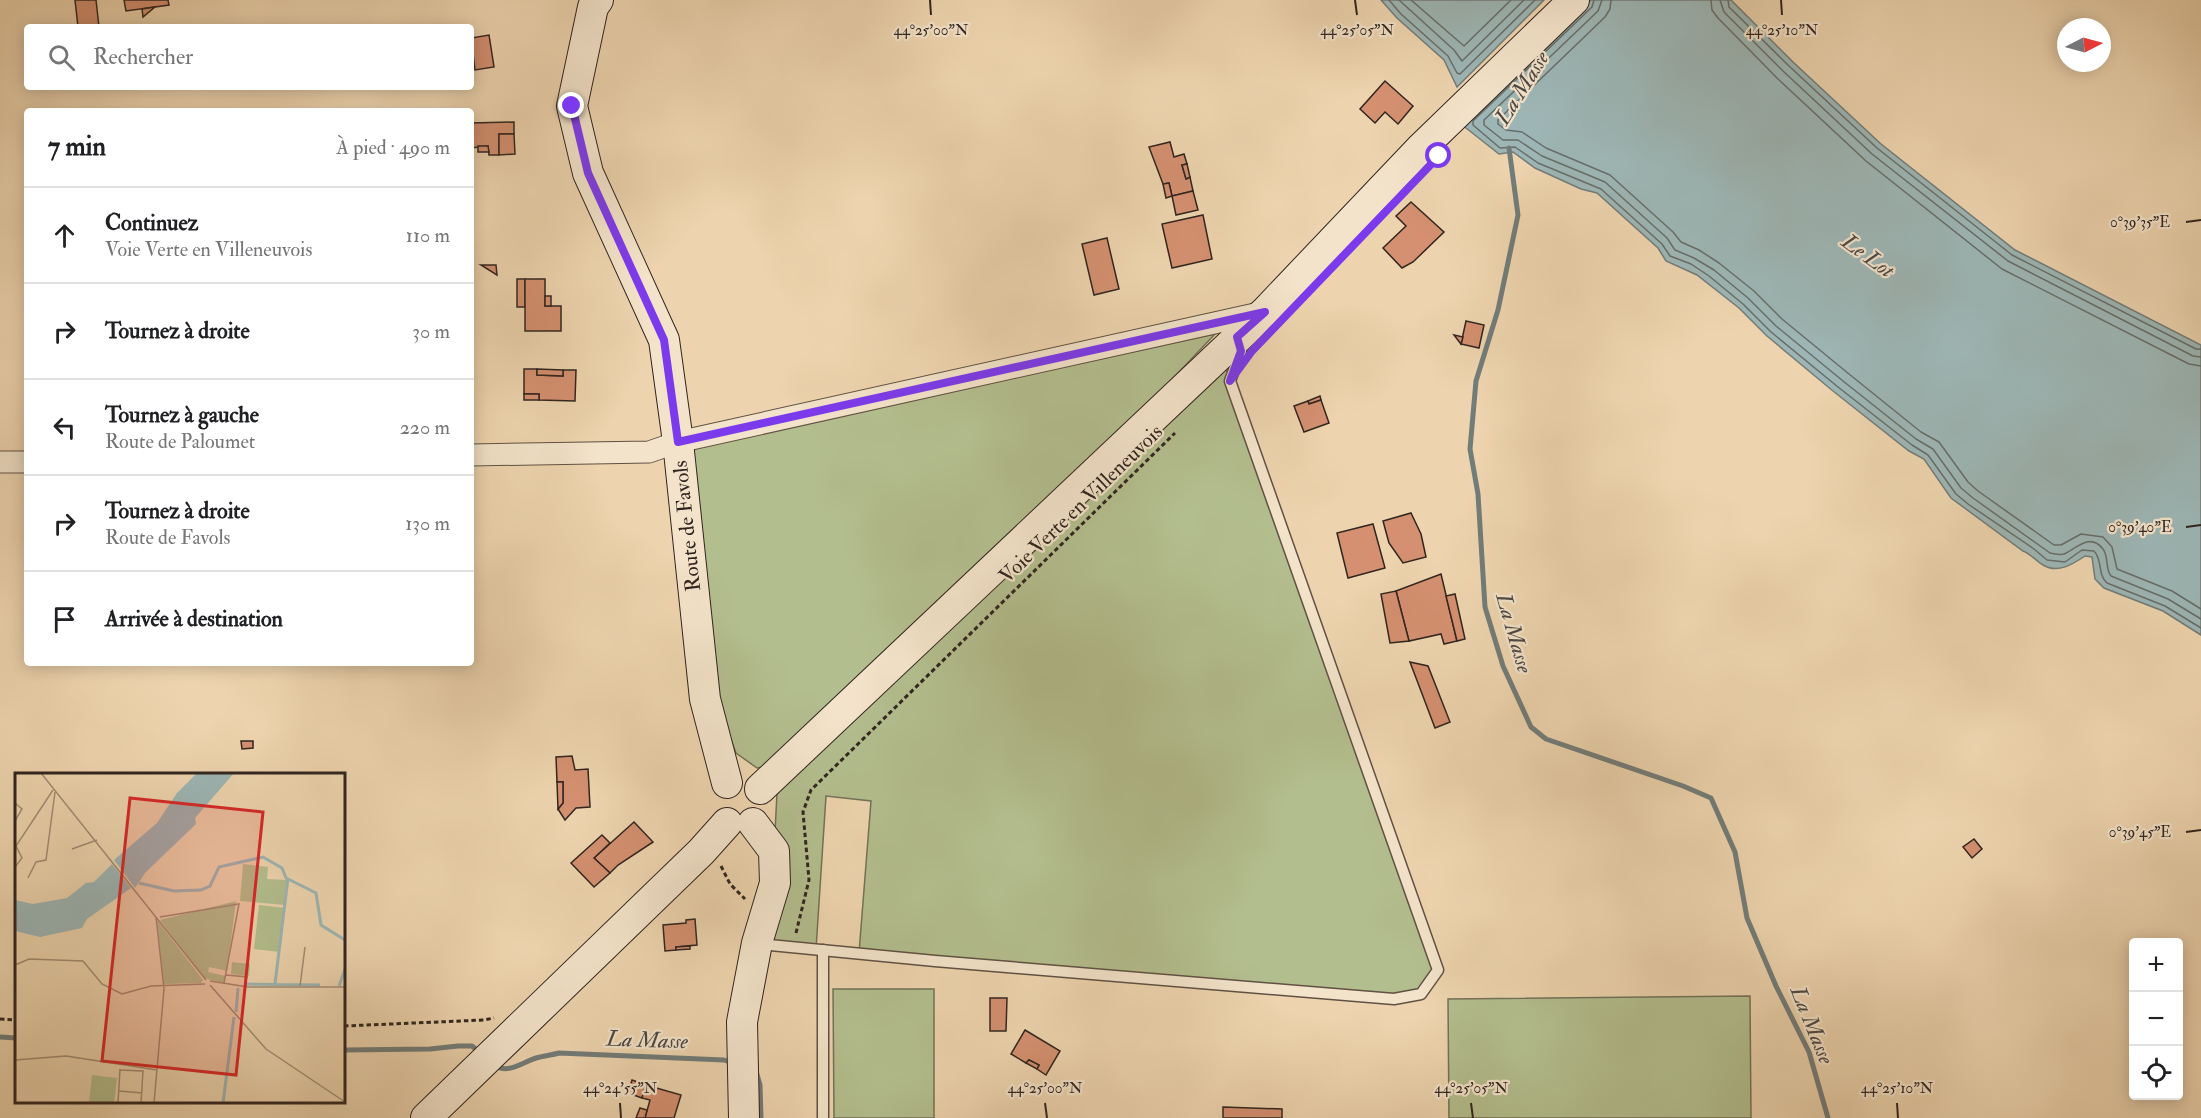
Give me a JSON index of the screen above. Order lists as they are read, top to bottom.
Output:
{
  "streets": {
    "street": ["Route de Favols"],
    "path": ["Voie Verte en Villeneuvois"]
  },
  "water": ["La Masse", "Le Lot"],
  "north": "right",
  "page": {
    "search": "Rechercher",
    "heading": ["7 min", "À pied · 490 m"],
    "list": [
      ["Continuez", "Voie Verte en Villeneuvois", "110 m"],
      ["Tournez à droite", "30 m"],
      ["Tournez à gauche", "Route de Paloumet", "220 m"],
      ["Tournez à droite", "Route de Favols", "130 m"],
      "Arrivée à destination"
    ],
    "map_buttons": ["+", "−"]
  },
  "coordinates": [
    "44°25'00\"N",
    "44°25'05\"N",
    "44°25'10\"N",
    "0°39'35\"E",
    "0°39'40\"E",
    "0°39'45\"E",
    "44°24'55\"N"
  ]
}
